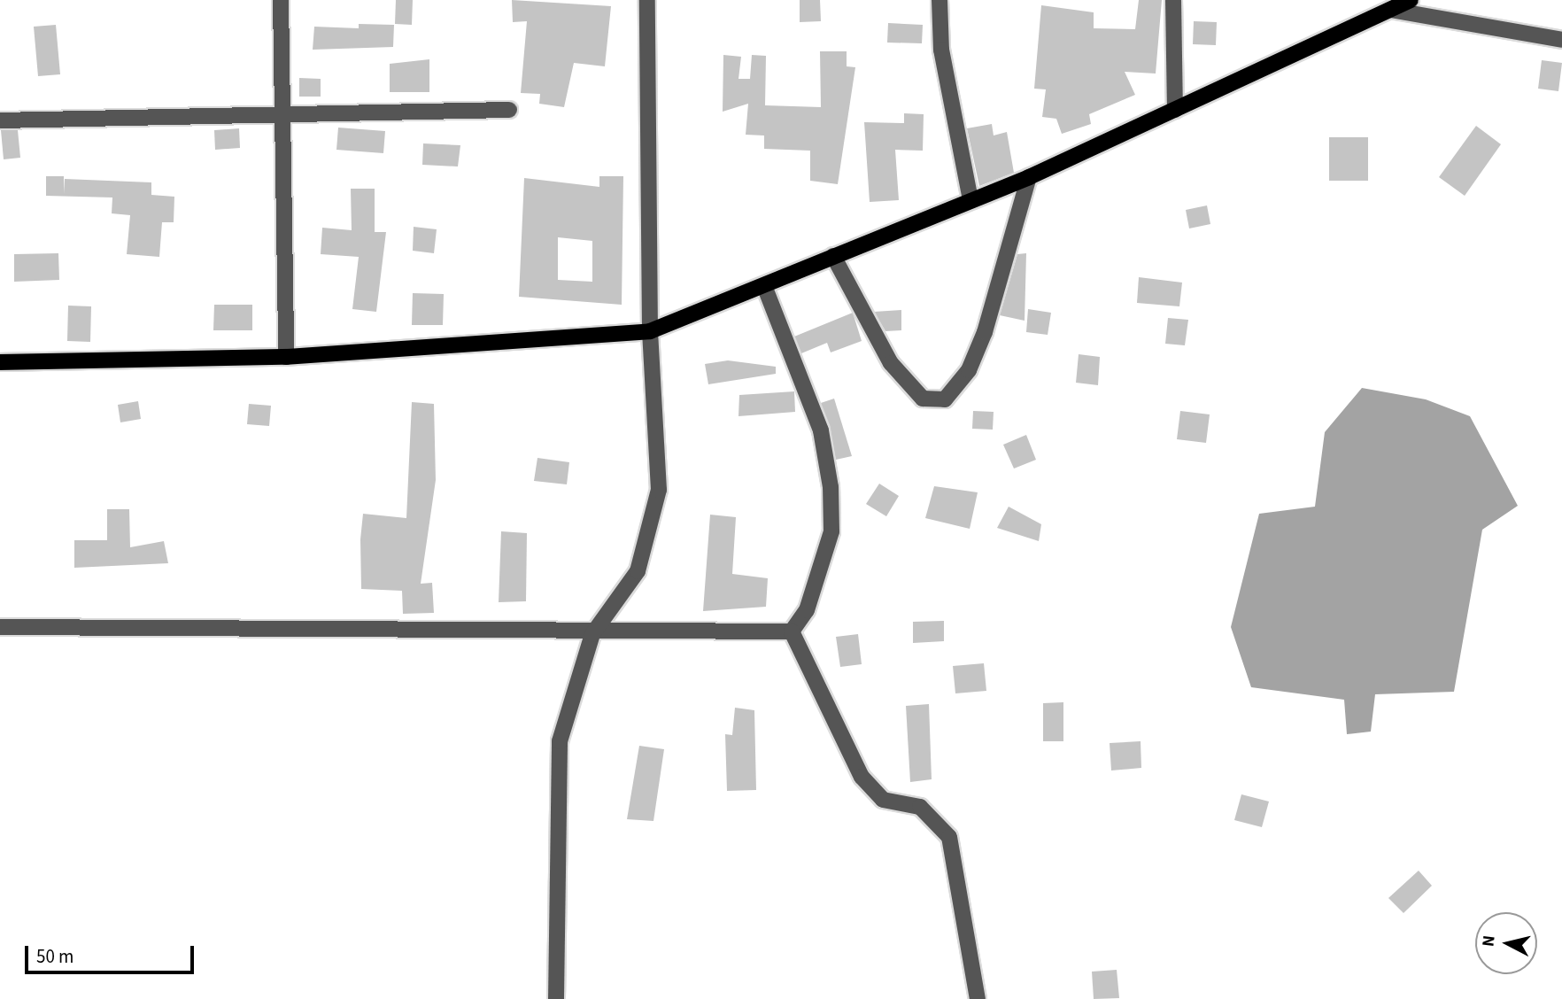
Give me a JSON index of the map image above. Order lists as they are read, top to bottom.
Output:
{
  "scale_bar": "50 m",
  "north": "left"
}
